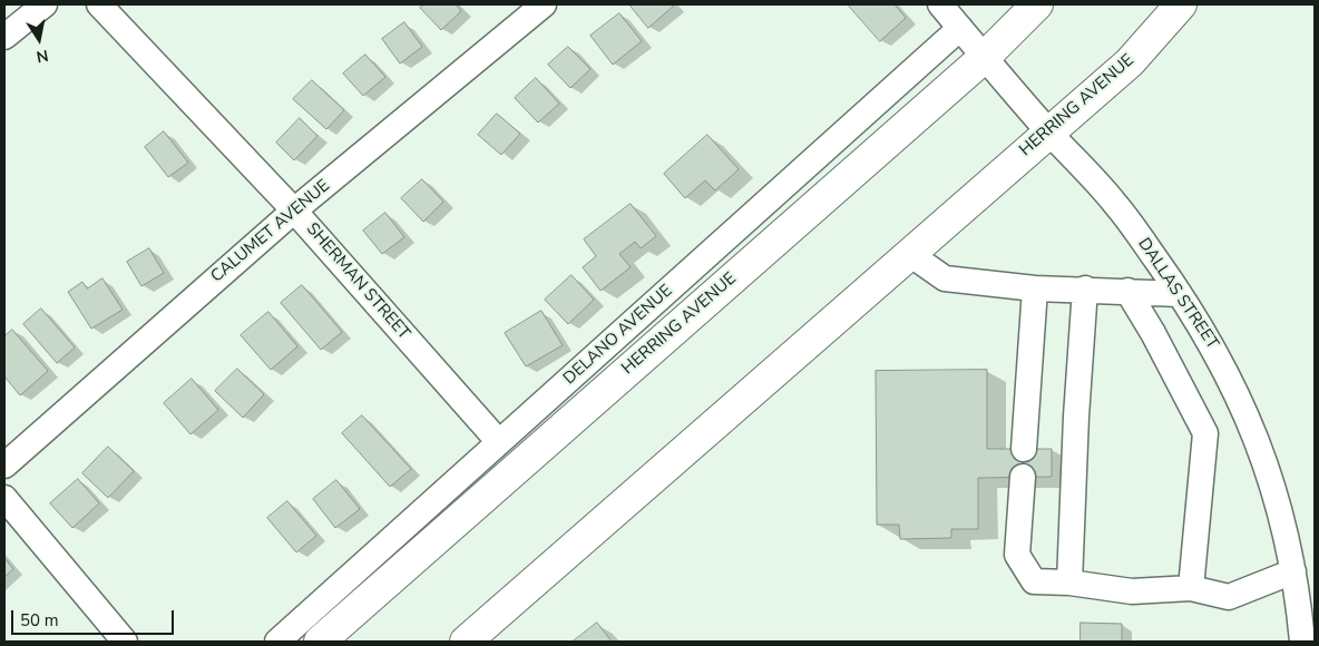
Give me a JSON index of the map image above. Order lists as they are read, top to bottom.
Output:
{
  "streets": {
    "main road": ["HERRING AVENUE"],
    "street": [
      "CALUMET AVENUE",
      "SHERMAN STREET",
      "DALLAS STREET",
      "DELANO AVENUE"
    ]
  },
  "crossings": [
    ["HERRING AVENUE", "DALLAS STREET"],
    ["CALUMET AVENUE", "SHERMAN STREET"],
    ["SHERMAN STREET", "DELANO AVENUE"],
    ["DALLAS STREET", "DELANO AVENUE"]
  ],
  "scale_bar": "50 m",
  "north": "bottom"
}
